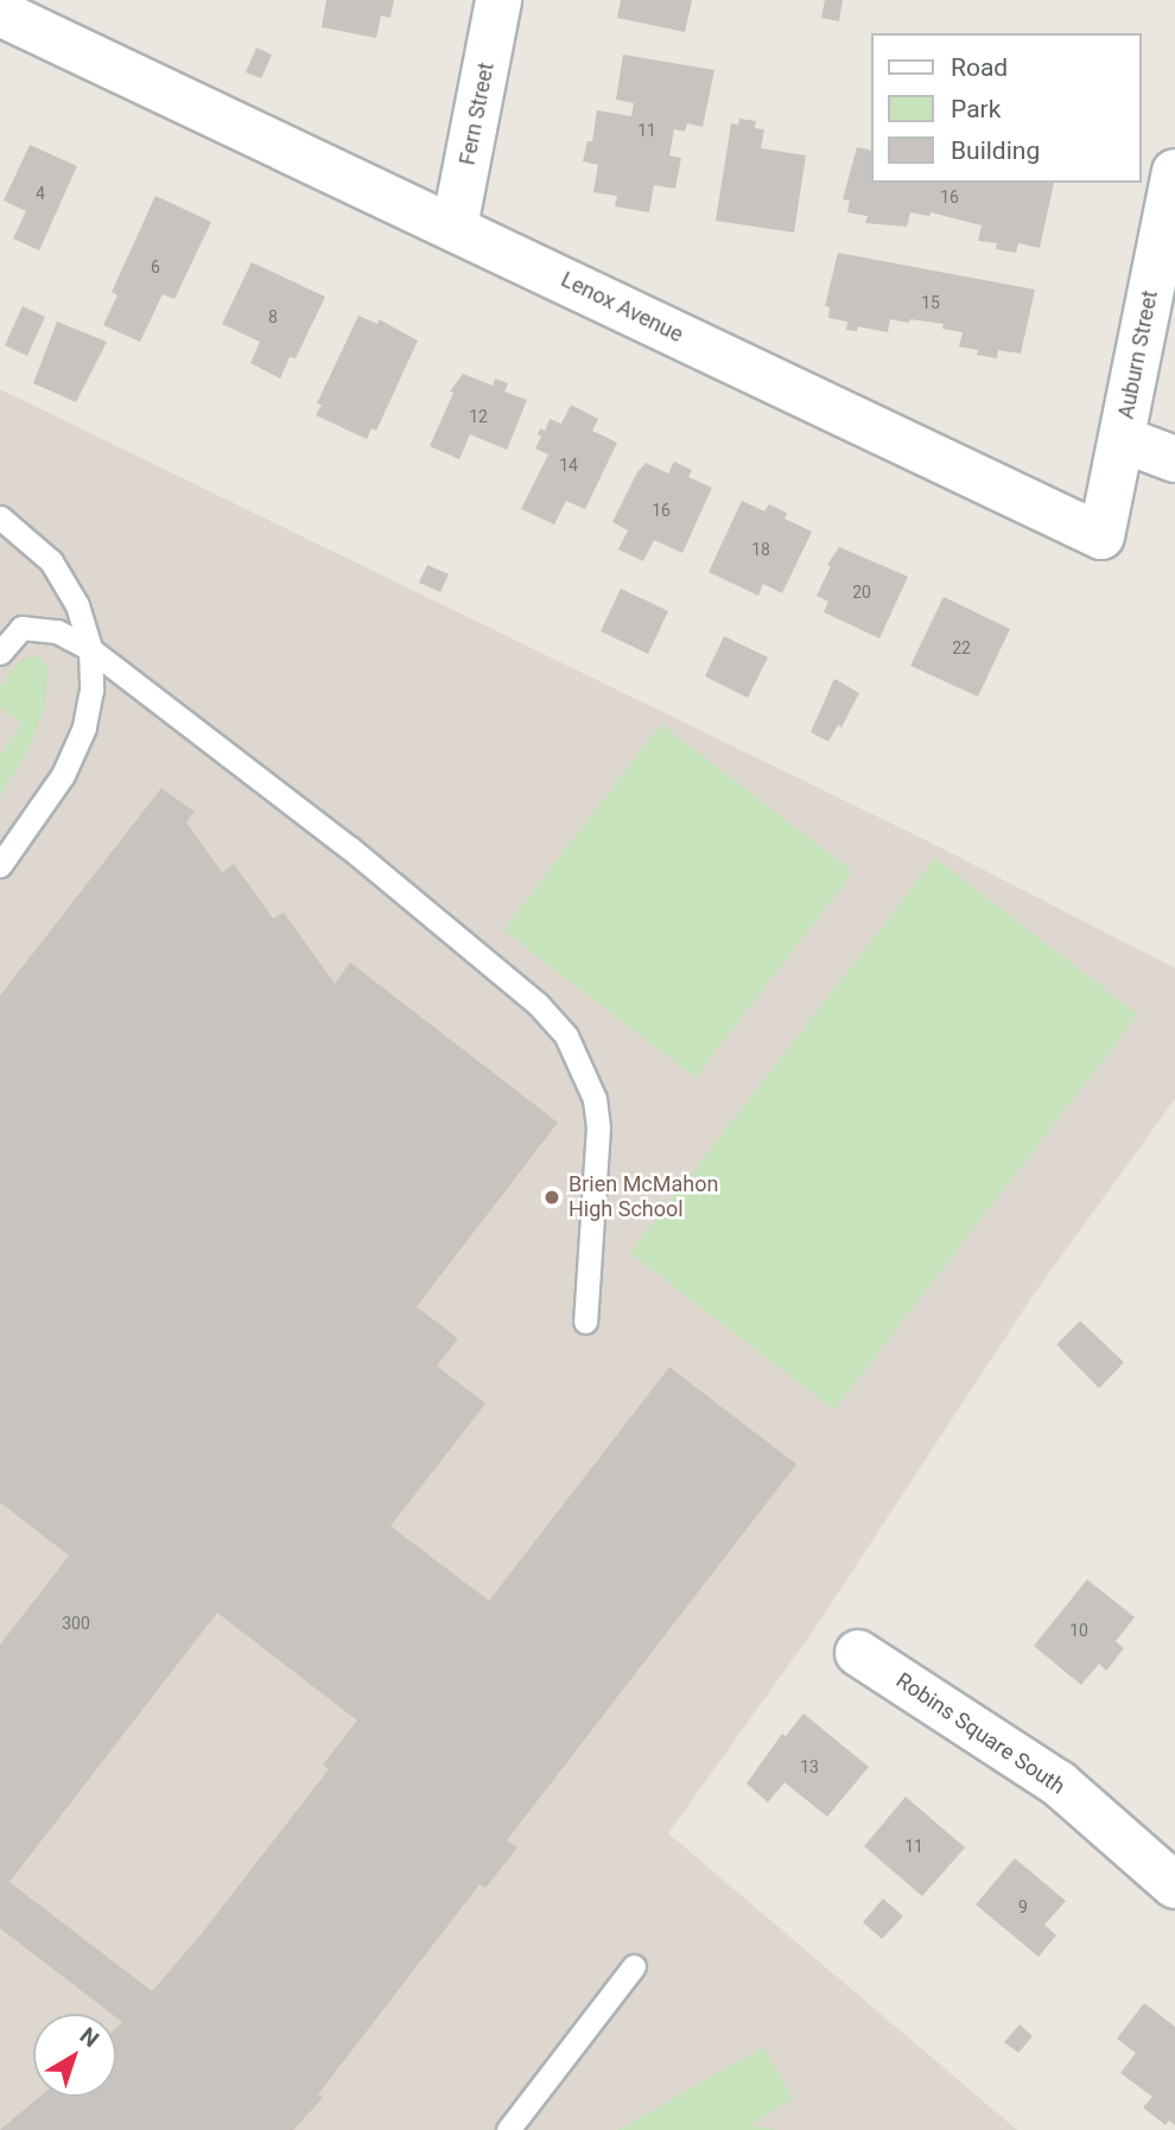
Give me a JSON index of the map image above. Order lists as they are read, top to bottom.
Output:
{
  "streets": {
    "street": [
      "Fern Street",
      "Lenox Avenue",
      "Auburn Street",
      "Robins Square South"
    ]
  },
  "crossings": [
    ["Fern Street", "Lenox Avenue"],
    ["Lenox Avenue", "Auburn Street"]
  ],
  "places": ["Brien McMahon High School"],
  "house_numbers": [
    "11",
    "4",
    "16",
    "6",
    "15",
    "8",
    "12",
    "14",
    "16",
    "18",
    "20",
    "22",
    "300",
    "10",
    "13",
    "11",
    "9"
  ],
  "legend": ["Road", "Park", "Building"],
  "north": "top right"
}
